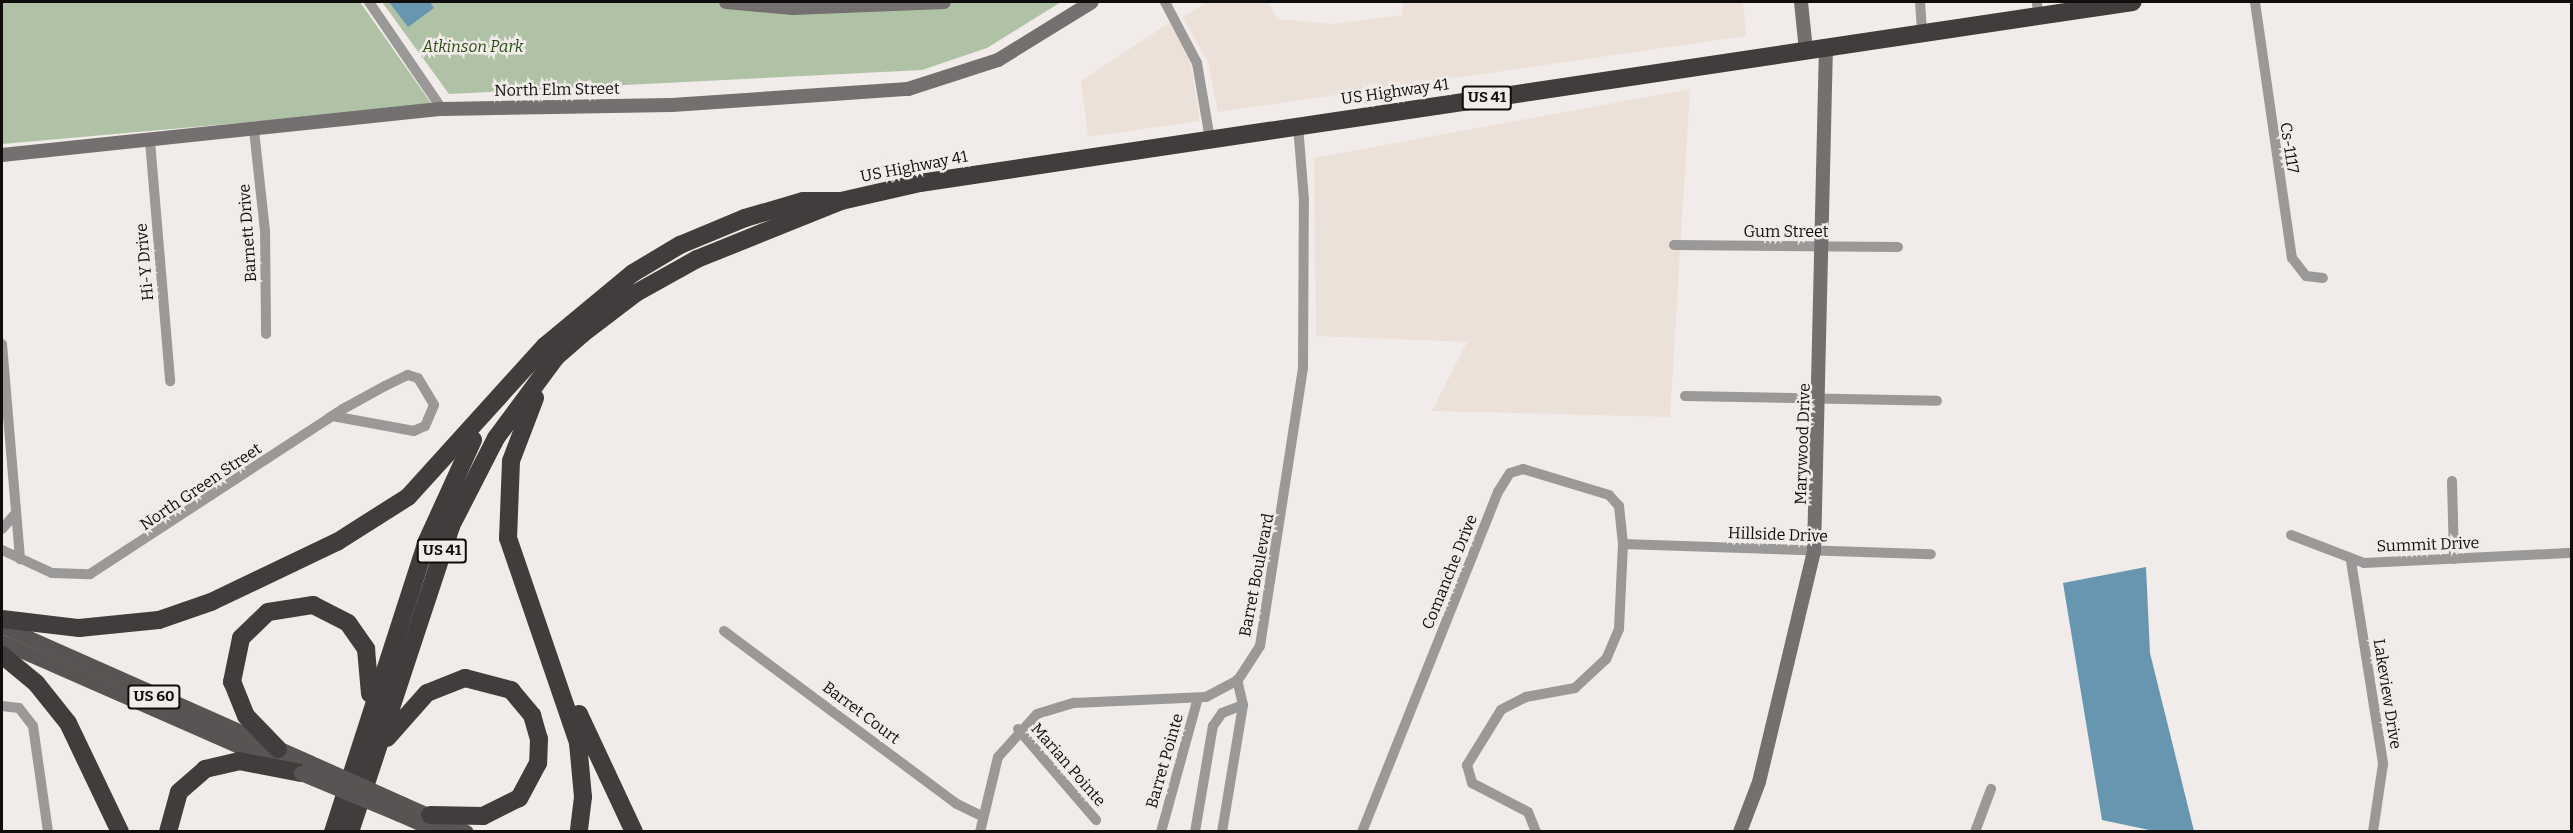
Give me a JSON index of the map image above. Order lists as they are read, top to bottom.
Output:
{
  "streets": {
    "highway": ["US Highway 41", "US 41"],
    "main road": ["US 60"],
    "street": [
      "North Elm Street",
      "Cs-1117",
      "Gum Street",
      "Barnett Drive",
      "Hi-Y Drive",
      "Marywood Drive",
      "North Green Street",
      "Hillside Drive",
      "Summit Drive",
      "Comanche Drive",
      "Barret Boulevard",
      "Lakeview Drive",
      "Barret Court",
      "Barret Pointe",
      "Marian Pointe"
    ]
  },
  "crossings": [
    ["North Elm Street", "Barnett Drive"],
    ["North Elm Street", "Hi-Y Drive"],
    ["US Highway 41", "US 41"],
    ["US Highway 41", "Marywood Drive"],
    ["US Highway 41", "Barret Boulevard"],
    ["Gum Street", "Marywood Drive"],
    ["Marywood Drive", "Hillside Drive"],
    ["Hillside Drive", "Comanche Drive"],
    ["Summit Drive", "Lakeview Drive"],
    ["Barret Boulevard", "Barret Court"],
    ["Barret Boulevard", "Barret Pointe"],
    ["Barret Boulevard", "Marian Pointe"]
  ],
  "parks": ["Atkinson Park"]
}
